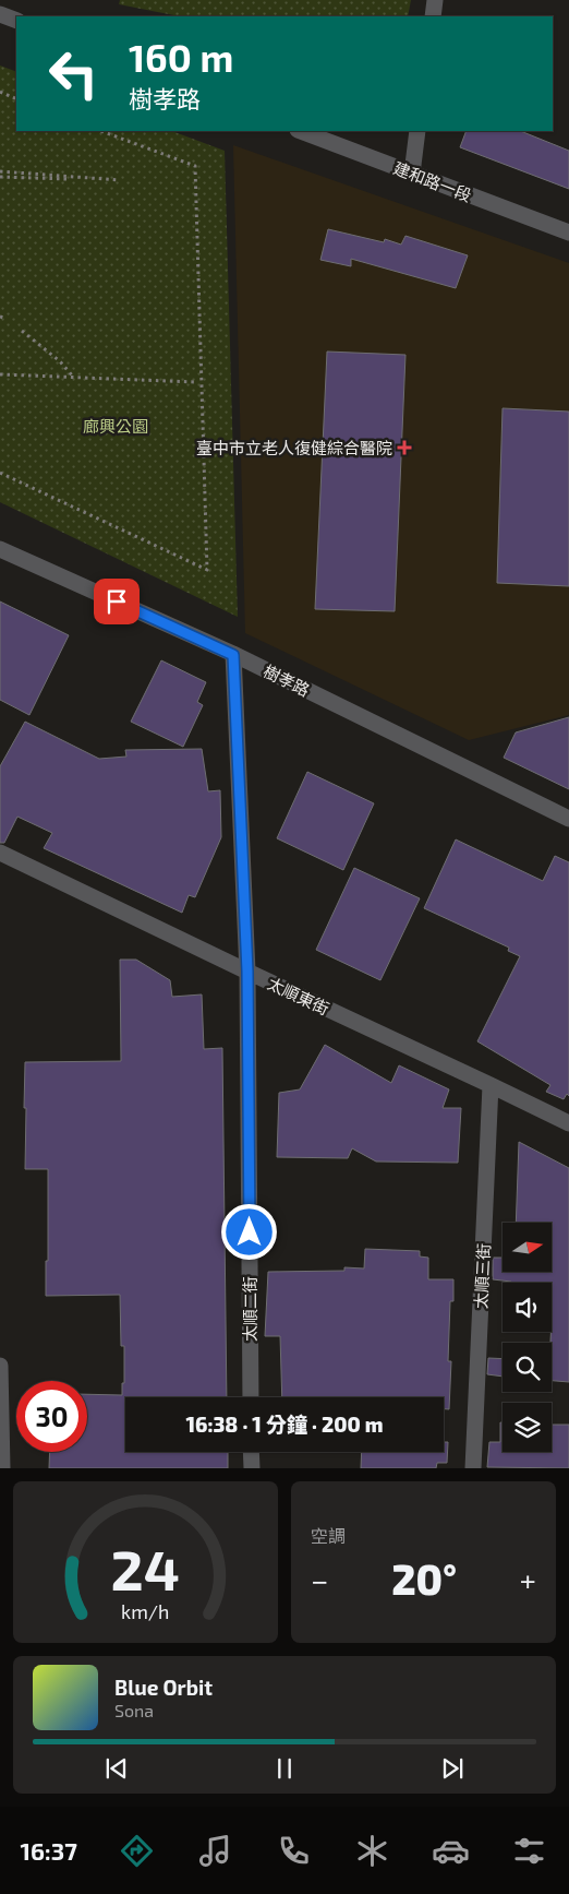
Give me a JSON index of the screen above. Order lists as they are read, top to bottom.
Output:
{
  "streets": {
    "street": [
      "建和路一段",
      "樹孝路",
      "太順東街",
      "太順三街",
      "太順二街"
    ]
  },
  "crossings": [
    ["樹孝路", "太順二街"],
    ["太順東街", "太順三街"],
    ["太順東街", "太順二街"]
  ],
  "parks": ["廊興公園"],
  "places": {
    "health": ["臺中市立老人復健綜合醫院"]
  },
  "north": "right",
  "page": {
    "turn": ["160 m", "樹孝路"],
    "limit": "30",
    "trip": "16:38 · 1 分鐘 · 200 m",
    "tile": "空調",
    "heat": ["−", "20°", "+"],
    "song": ["Blue Orbit", "Sona"],
    "tabs": "16:37",
    "gauge": ["24", "km/h"]
  }
}
